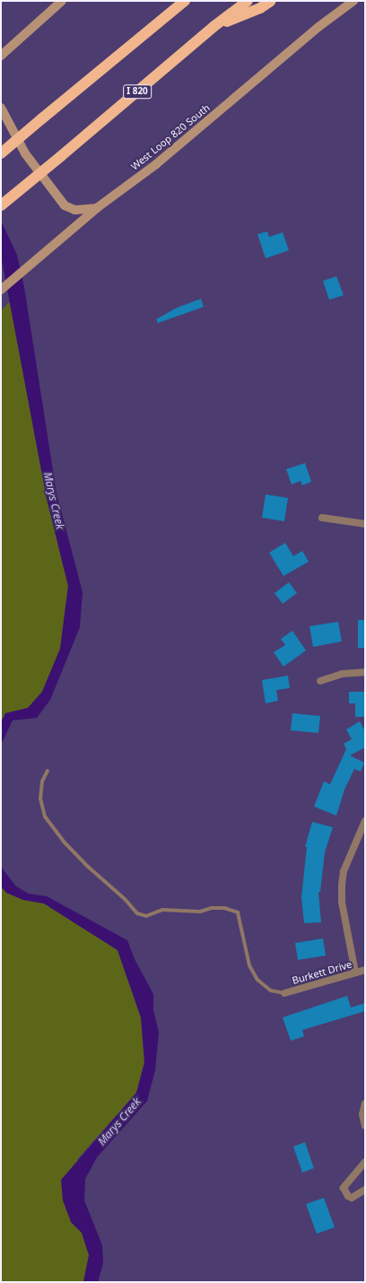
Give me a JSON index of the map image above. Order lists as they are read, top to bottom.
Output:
{
  "streets": {
    "highway": ["I 820"],
    "main road": ["West Loop 820 South"],
    "street": ["Burkett Drive"]
  },
  "water": ["Marys Creek"]
}
